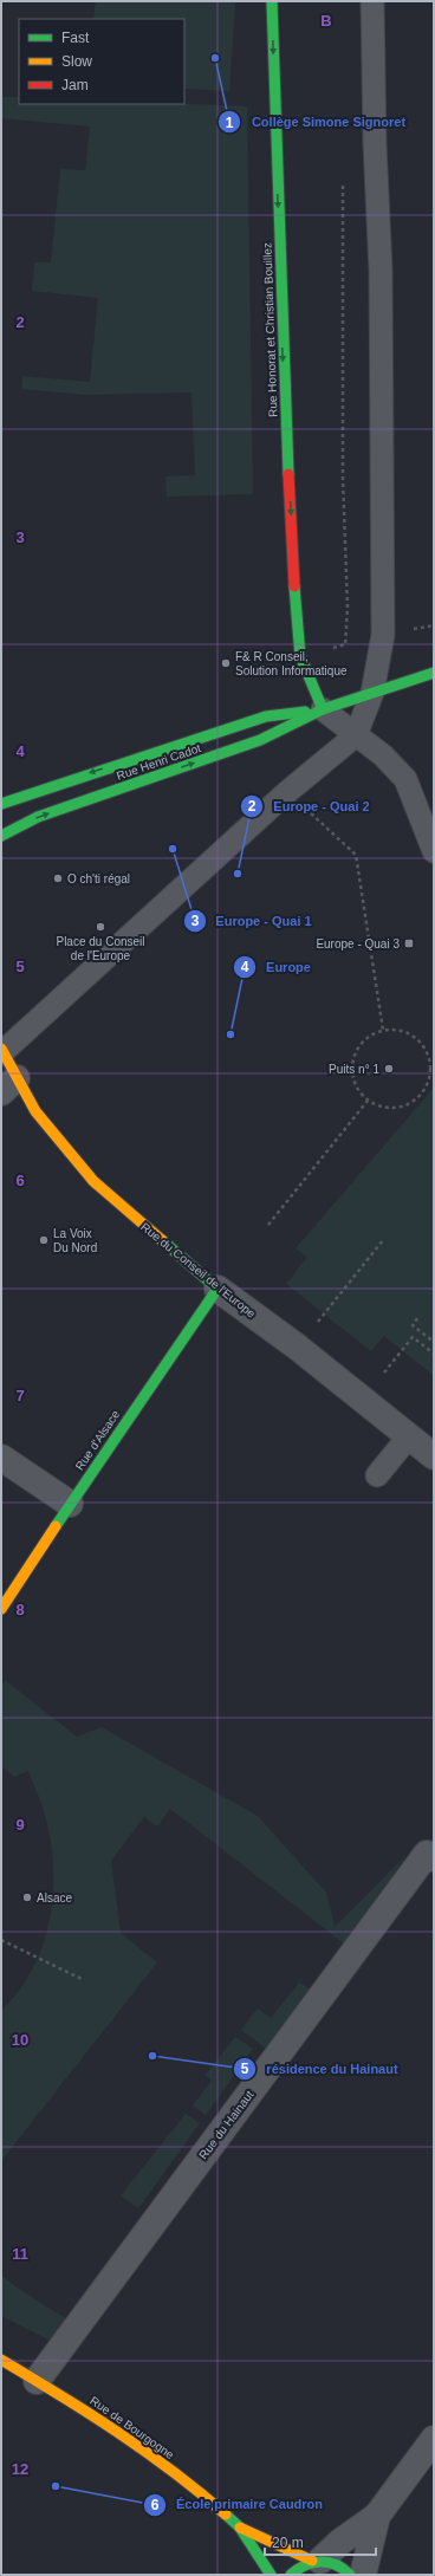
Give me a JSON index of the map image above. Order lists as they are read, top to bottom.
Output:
{
  "streets": {
    "main road": [
      "Rue Honorat et Christian Bouillez",
      "Rue Henri Cadot",
      "Rue du Conseil de l'Europe",
      "Rue d'Alsace",
      "Rue de Bourgogne"
    ],
    "street": ["Rue du Hainaut"]
  },
  "crossings": [
    ["Rue Honorat et Christian Bouillez", "Rue Henri Cadot"],
    ["Rue du Conseil de l'Europe", "Rue d'Alsace"],
    ["Rue du Hainaut", "Rue de Bourgogne"]
  ],
  "one_way": ["Rue Honorat et Christian Bouillez"],
  "places": {
    "other": [
      "Collège Simone Signoret",
      "F& R Conseil, Solution Informatique",
      "Europe - Quai 1",
      "Europe - Quai 2",
      "O ch'ti régal",
      "Place du Conseil de l'Europe",
      "Europe",
      "Puits n° 1",
      "La Voix Du Nord",
      "Alsace",
      "résidence du Hainaut",
      "École primaire Caudron"
    ],
    "transit": ["Europe - Quai 3"]
  },
  "legend": ["Fast", "Slow", "Jam"],
  "scale_bar": "20 m",
  "grid": {
    "columns": ["B"],
    "rows": [
      "2",
      "3",
      "4",
      "5",
      "6",
      "7",
      "8",
      "9",
      "10",
      "11",
      "12"
    ]
  }
}
